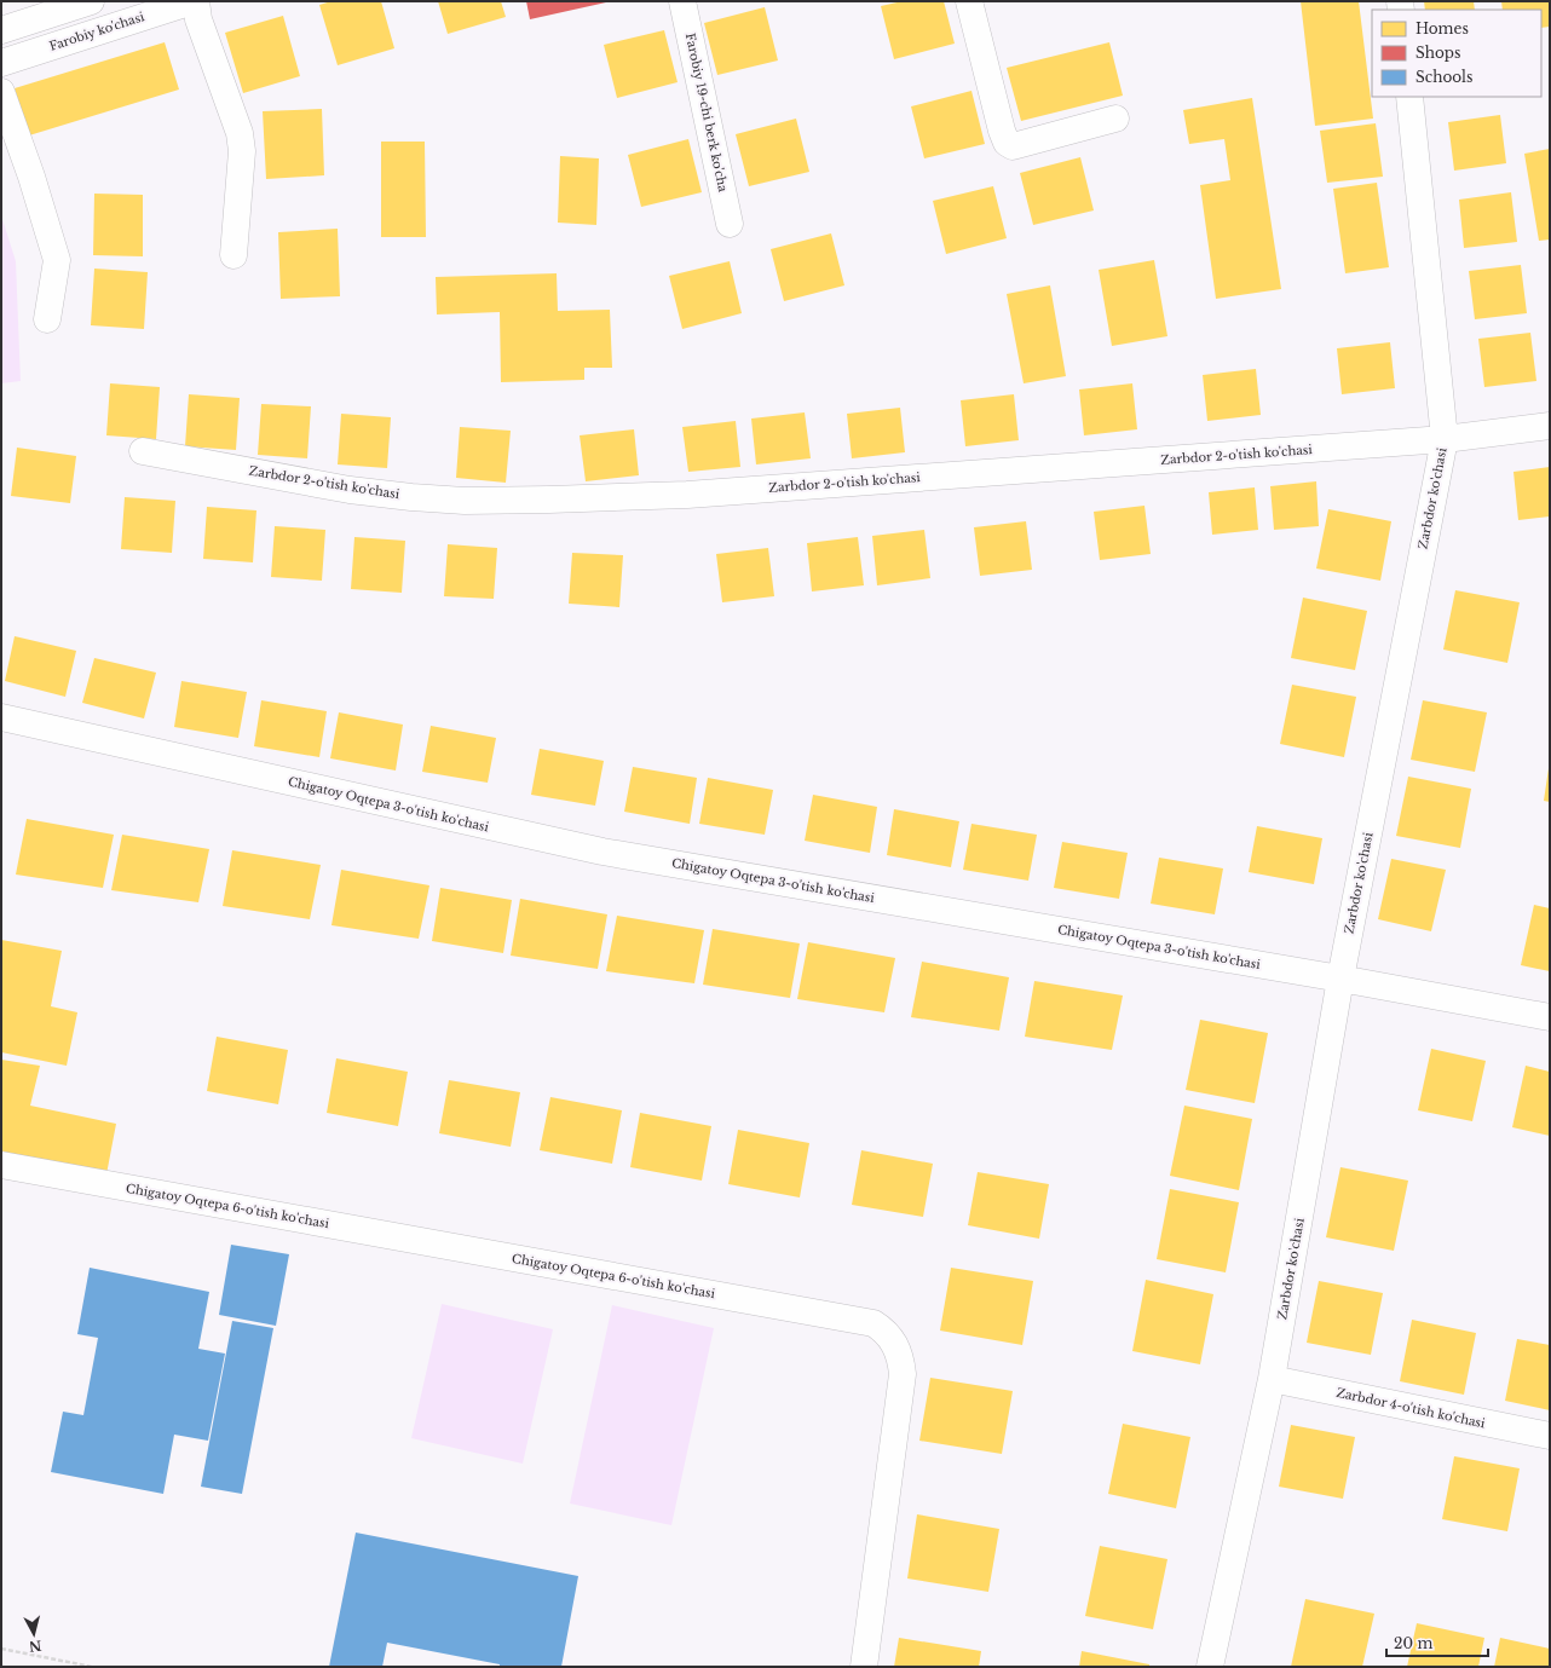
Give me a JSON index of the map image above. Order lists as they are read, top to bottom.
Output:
{
  "streets": {
    "street": [
      "Farobiy ko'chasi",
      "Farobiy 19-chi berk ko'cha",
      "Zarbdor 2-o'tish ko'chasi",
      "Zarbdor ko'chasi",
      "Chigatoy Oqtepa 3-o'tish ko'chasi",
      "Chigatoy Oqtepa 6-o'tish ko'chasi",
      "Zarbdor 4-o'tish ko'chasi"
    ]
  },
  "crossings": [
    ["Zarbdor 2-o'tish ko'chasi", "Zarbdor ko'chasi"],
    ["Zarbdor ko'chasi", "Chigatoy Oqtepa 3-o'tish ko'chasi"],
    ["Zarbdor ko'chasi", "Zarbdor 4-o'tish ko'chasi"]
  ],
  "legend": ["Homes", "Shops", "Schools"],
  "scale_bar": "20 m",
  "north": "bottom"
}
